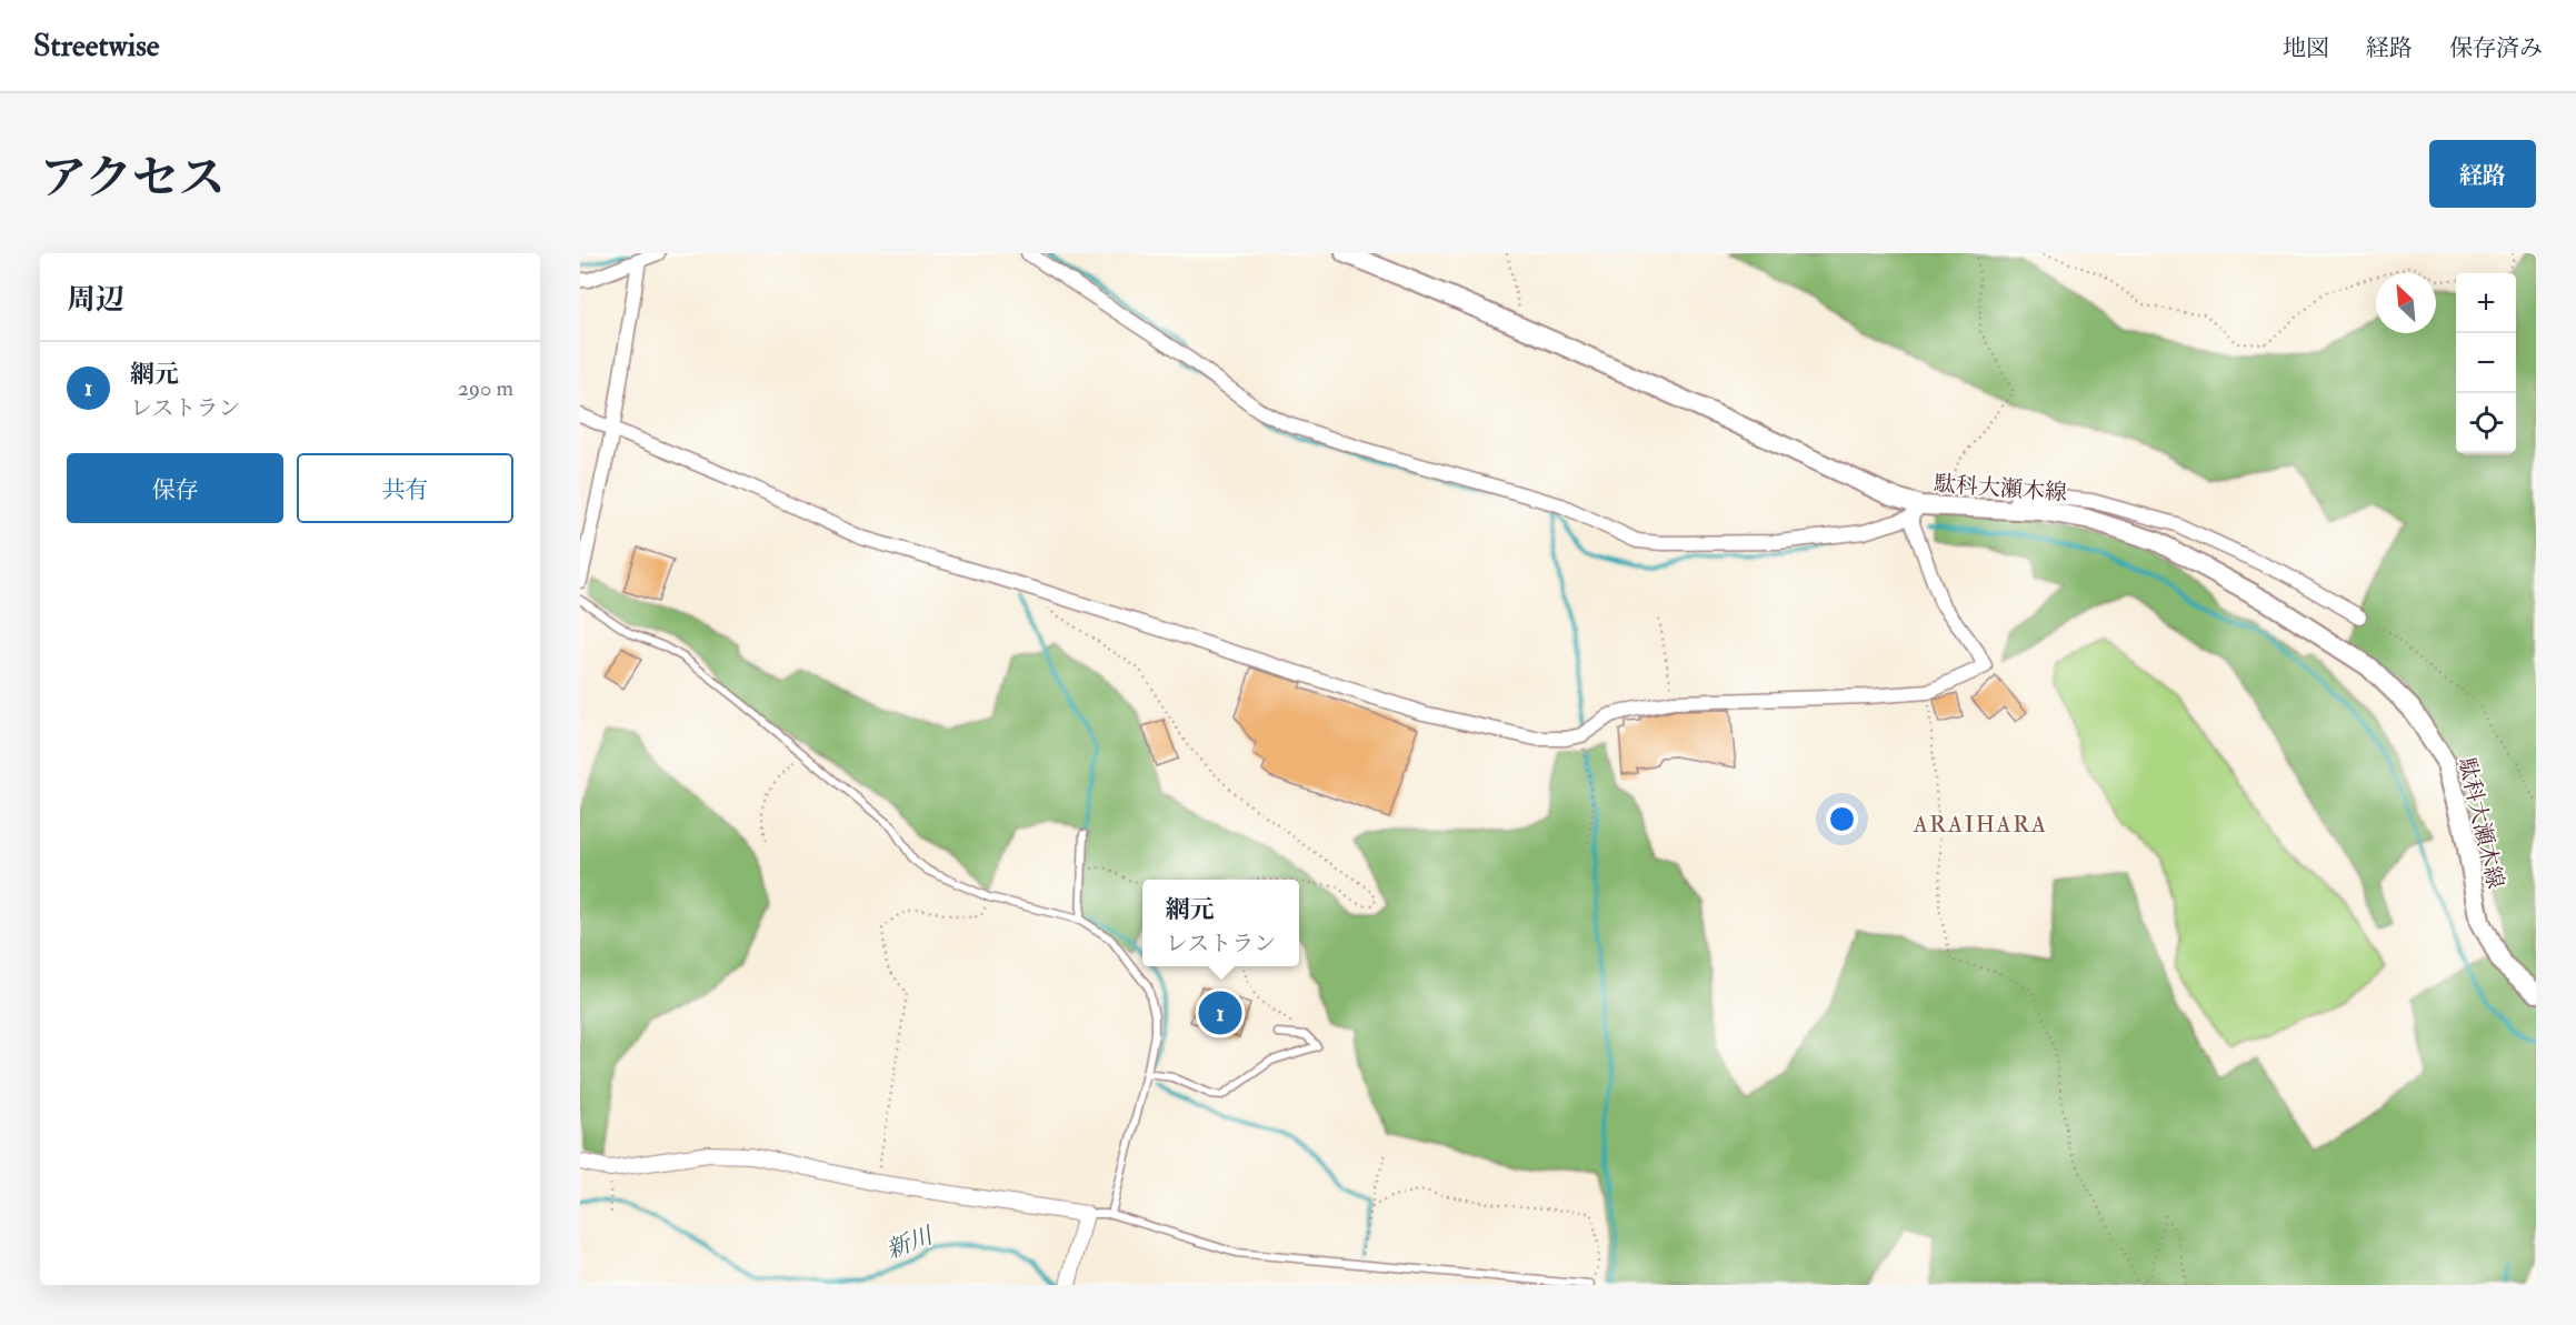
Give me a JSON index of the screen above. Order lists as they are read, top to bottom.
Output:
{
  "streets": {
    "main road": ["駄科大瀬木線"]
  },
  "districts": ["ARAIHARA"],
  "water": ["新川"],
  "north": "top left",
  "page": {
    "header": "Streetwise",
    "nav": ["地図", "経路", "保存済み"],
    "title": "アクセス",
    "buttons": [
      "経路",
      ["保存", "共有"]
    ],
    "heading": "周辺",
    "map_buttons": ["+", "−"],
    "list": [
      {
        "mark": "1",
        "name": "網元",
        "note": "レストラン",
        "value": "290 m"
      }
    ],
    "popup": ["網元", "レストラン"],
    "pins": "1"
  }
}
